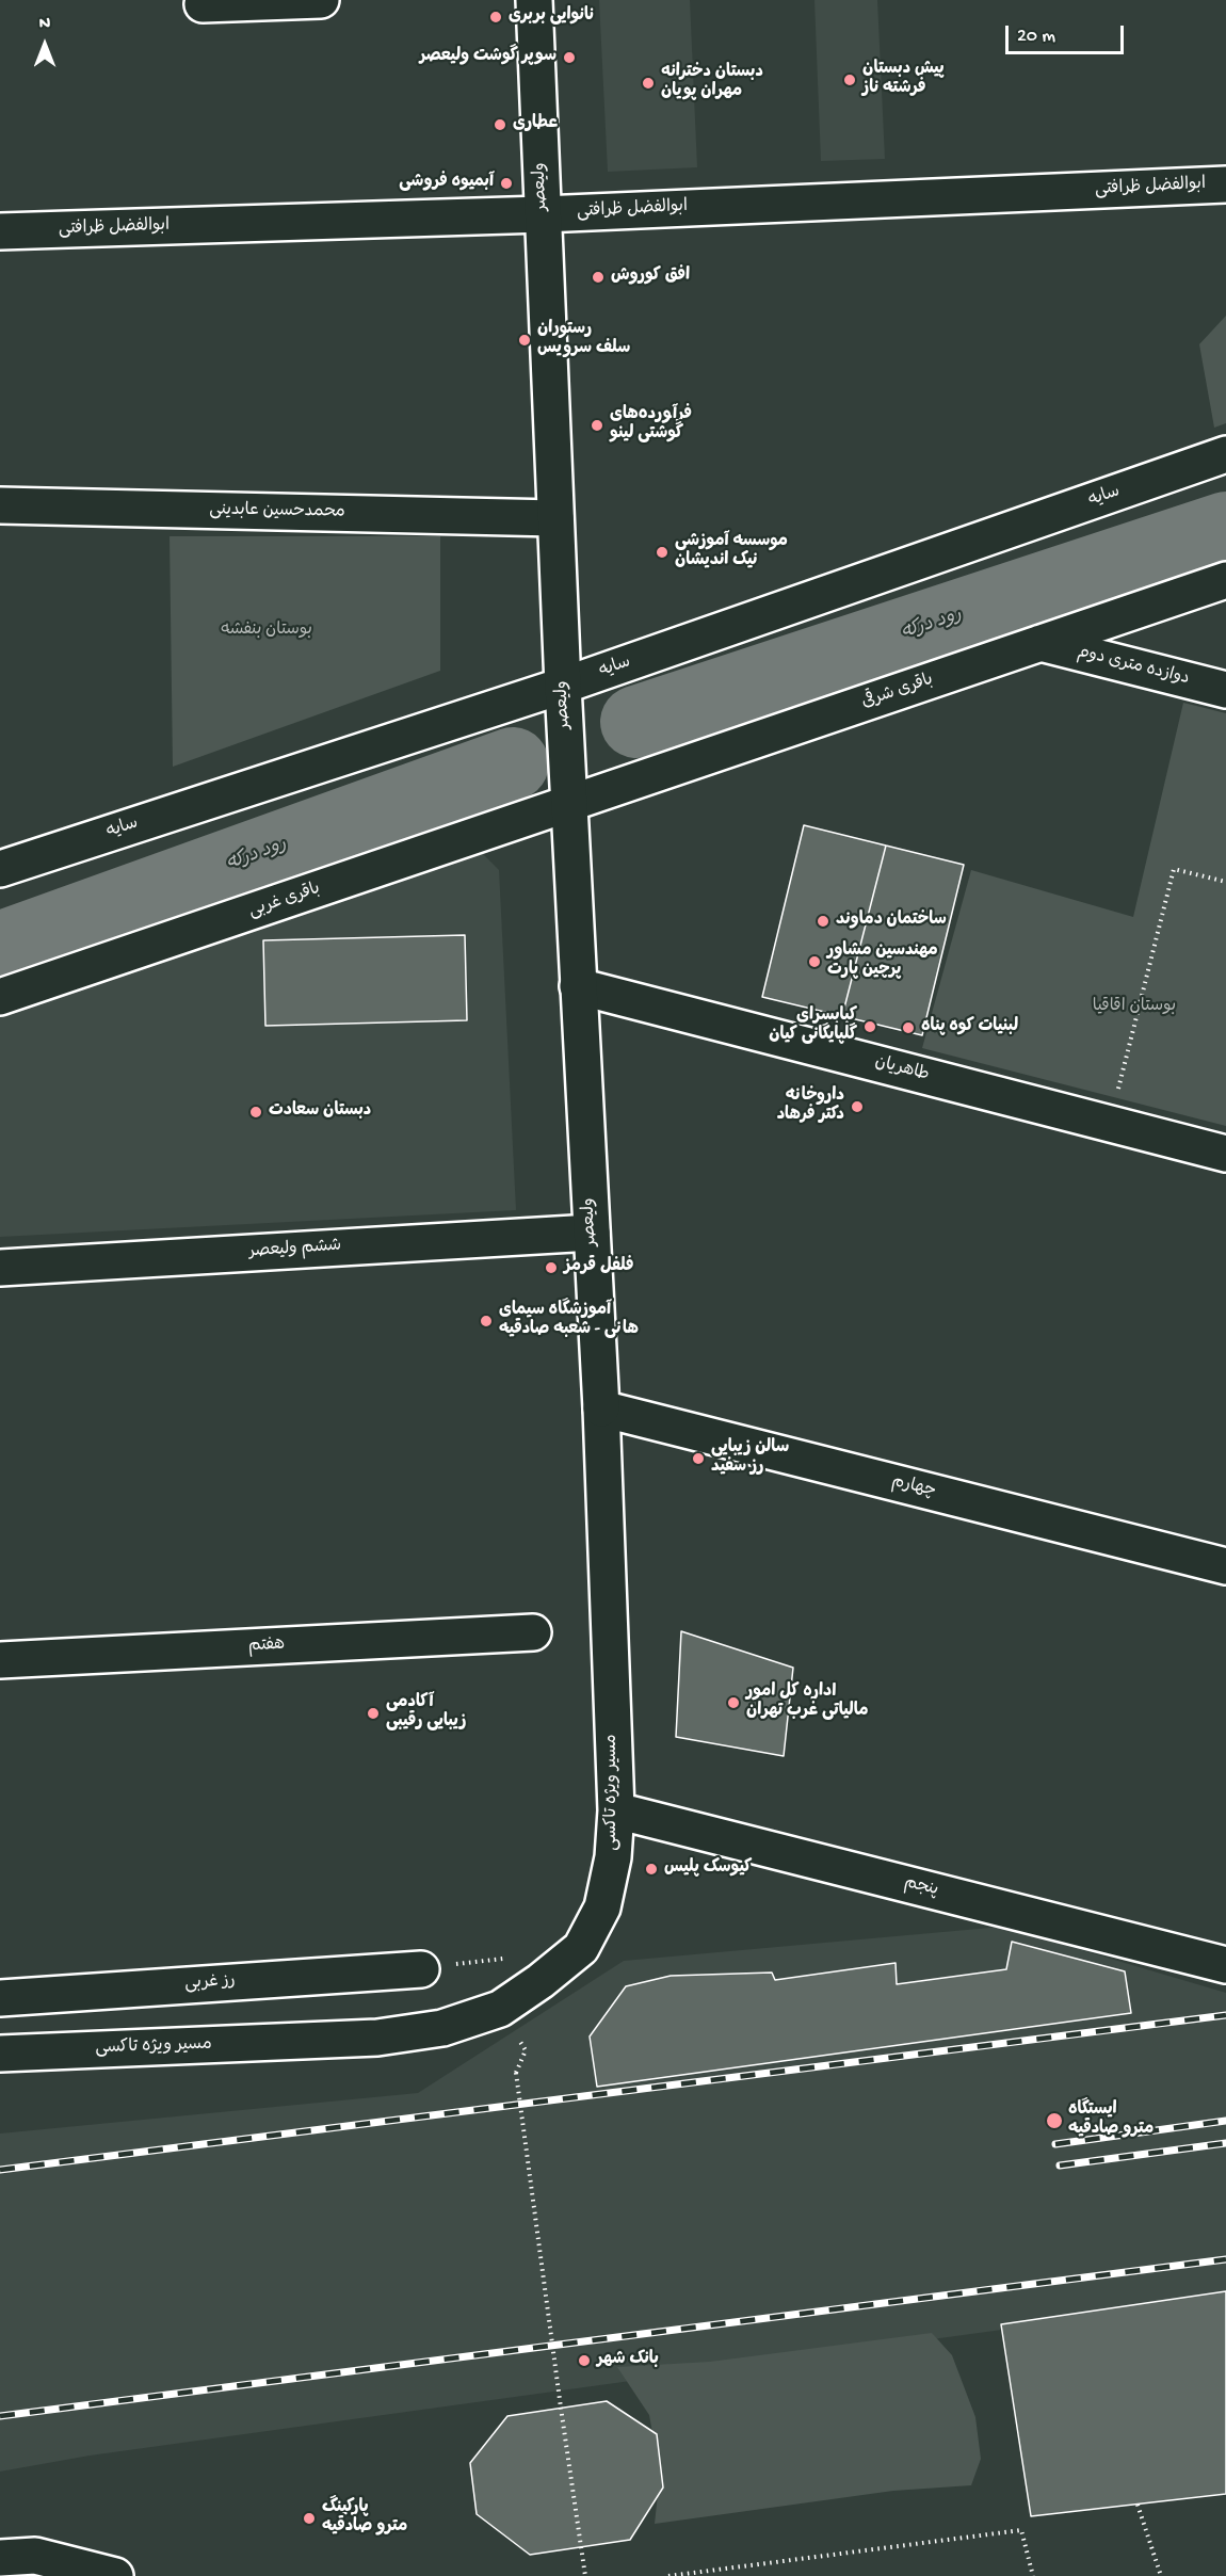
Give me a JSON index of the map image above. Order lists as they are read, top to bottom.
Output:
{
  "streets": {
    "street": [
      "ولیعصر",
      "ابوالفضل ظرافتی",
      "سایه",
      "محمدحسین عابدینی",
      "دوازده متری دوم",
      "باقری شرقی",
      "باقری غربی",
      "طاهریان",
      "ششم ولیعصر",
      "چهارم",
      "هفتم",
      "مسیر ویژه تاکسی",
      "پنجم",
      "رز غربی"
    ]
  },
  "crossings": [
    ["ولیعصر", "ابوالفضل ظرافتی"],
    ["ولیعصر", "سایه"],
    ["ولیعصر", "محمدحسین عابدینی"],
    ["ولیعصر", "باقری شرقی"],
    ["ولیعصر", "باقری غربی"],
    ["ولیعصر", "طاهریان"],
    ["ولیعصر", "ششم ولیعصر"],
    ["ولیعصر", "چهارم"],
    ["ولیعصر", "مسیر ویژه تاکسی"],
    ["دوازده متری دوم", "باقری شرقی"],
    ["باقری شرقی", "باقری غربی"],
    ["چهارم", "مسیر ویژه تاکسی"],
    ["مسیر ویژه تاکسی", "پنجم"]
  ],
  "water": ["رود درکه"],
  "parks": ["بوستان بنفشه", "بوستان اقاقیا"],
  "places": [
    "نانوایی بربری",
    "سوپر گوشت ولیعصر",
    "پیش دبستان فرشته ناز",
    "دبستان دخترانه مهران پويان",
    "عطاری",
    "آبمیوه فروشی",
    "افق کوروش",
    "رستوران سلف سرویس",
    "فرآورده‌های گوشتی لینو",
    "موسسه آموزشی نیک اندیشان",
    "ساختمان دماوند",
    "مهندسین مشاور پرچین پارت",
    "کبابسرای گلپایگانی کیان",
    "لبنیات کوه پناه",
    "داروخانه دکتر فرهاد",
    "دبستان سعادت",
    "فلفل قرمز",
    "آموزشگاه سیمای هانی - شعبه صادقیه",
    "سالن زیبایی رز سفید",
    "اداره کل امور مالیاتی غرب تهران",
    "آکادمی زیبایی رقیبی",
    "کیوسک پلیس",
    "ایستگاه مترو صادقیه",
    "بانک شهر",
    "پارکینگ مترو صادقیه"
  ],
  "scale_bar": "20 m",
  "north": "top"
}
